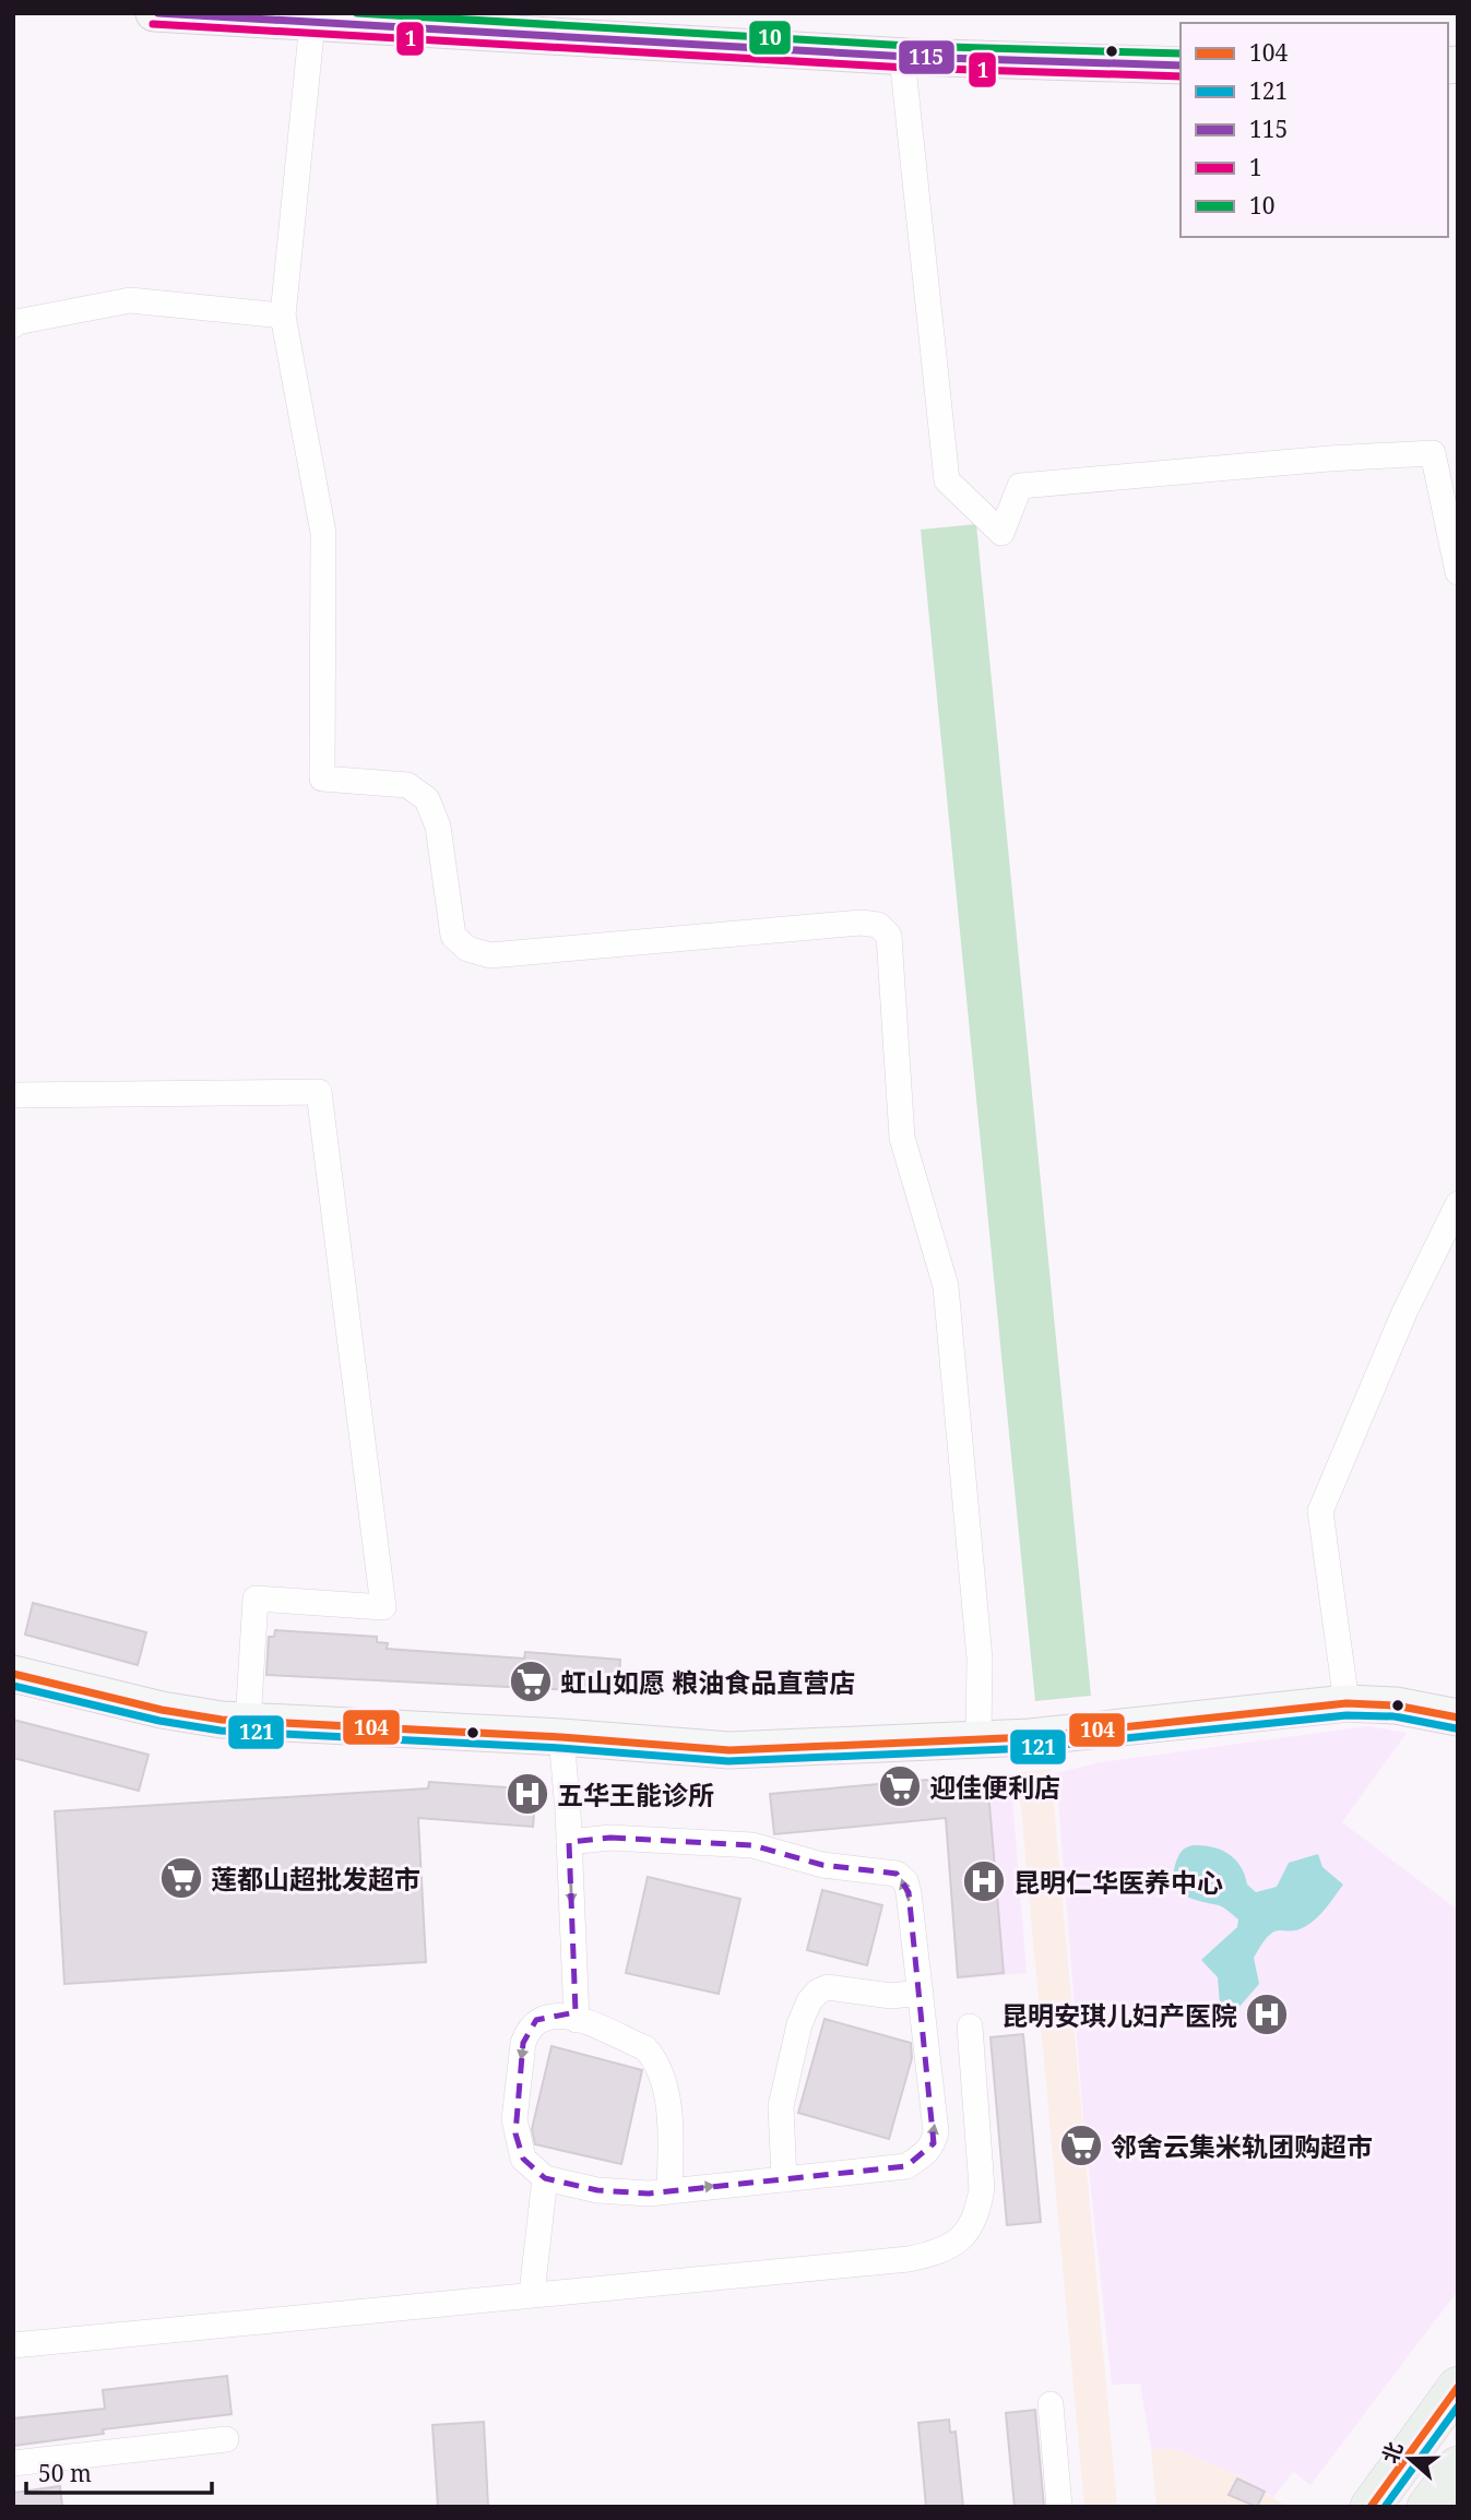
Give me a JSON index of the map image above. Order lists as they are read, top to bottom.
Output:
{
  "places": {
    "supermarket": [
      "虹山如愿 粮油食品直营店",
      "迎佳便利店",
      "莲都山超批发超市",
      "邻舍云集米轨团购超市"
    ],
    "hospital": ["五华王能诊所", "昆明仁华医养中心", "昆明安琪儿妇产医院"]
  },
  "lines": [
    "transit line 115",
    "transit line 10",
    "transit line 1",
    "transit line 104",
    "transit line 121"
  ],
  "legend": [
    "104",
    "121",
    "115",
    "1",
    "10"
  ],
  "scale_bar": "50 m",
  "north": "left"
}
